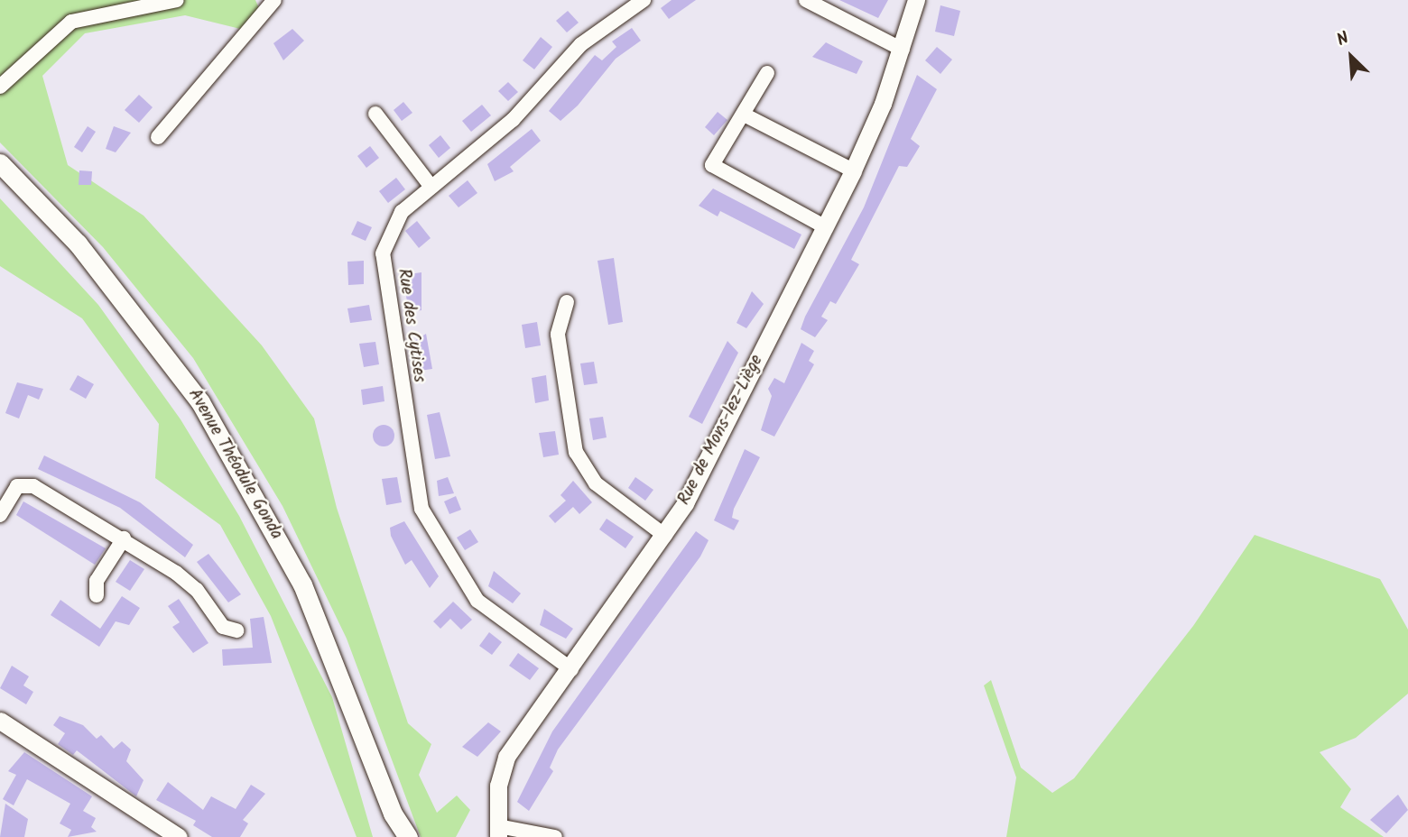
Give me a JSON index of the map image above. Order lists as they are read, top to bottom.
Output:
{
  "streets": {
    "main road": ["Avenue Théodule Gonda"],
    "street": ["Rue des Cytises", "Rue de Mons-lez-Liège"]
  },
  "crossings": [
    ["Rue des Cytises", "Rue de Mons-lez-Liège"]
  ],
  "north": "top left"
}
